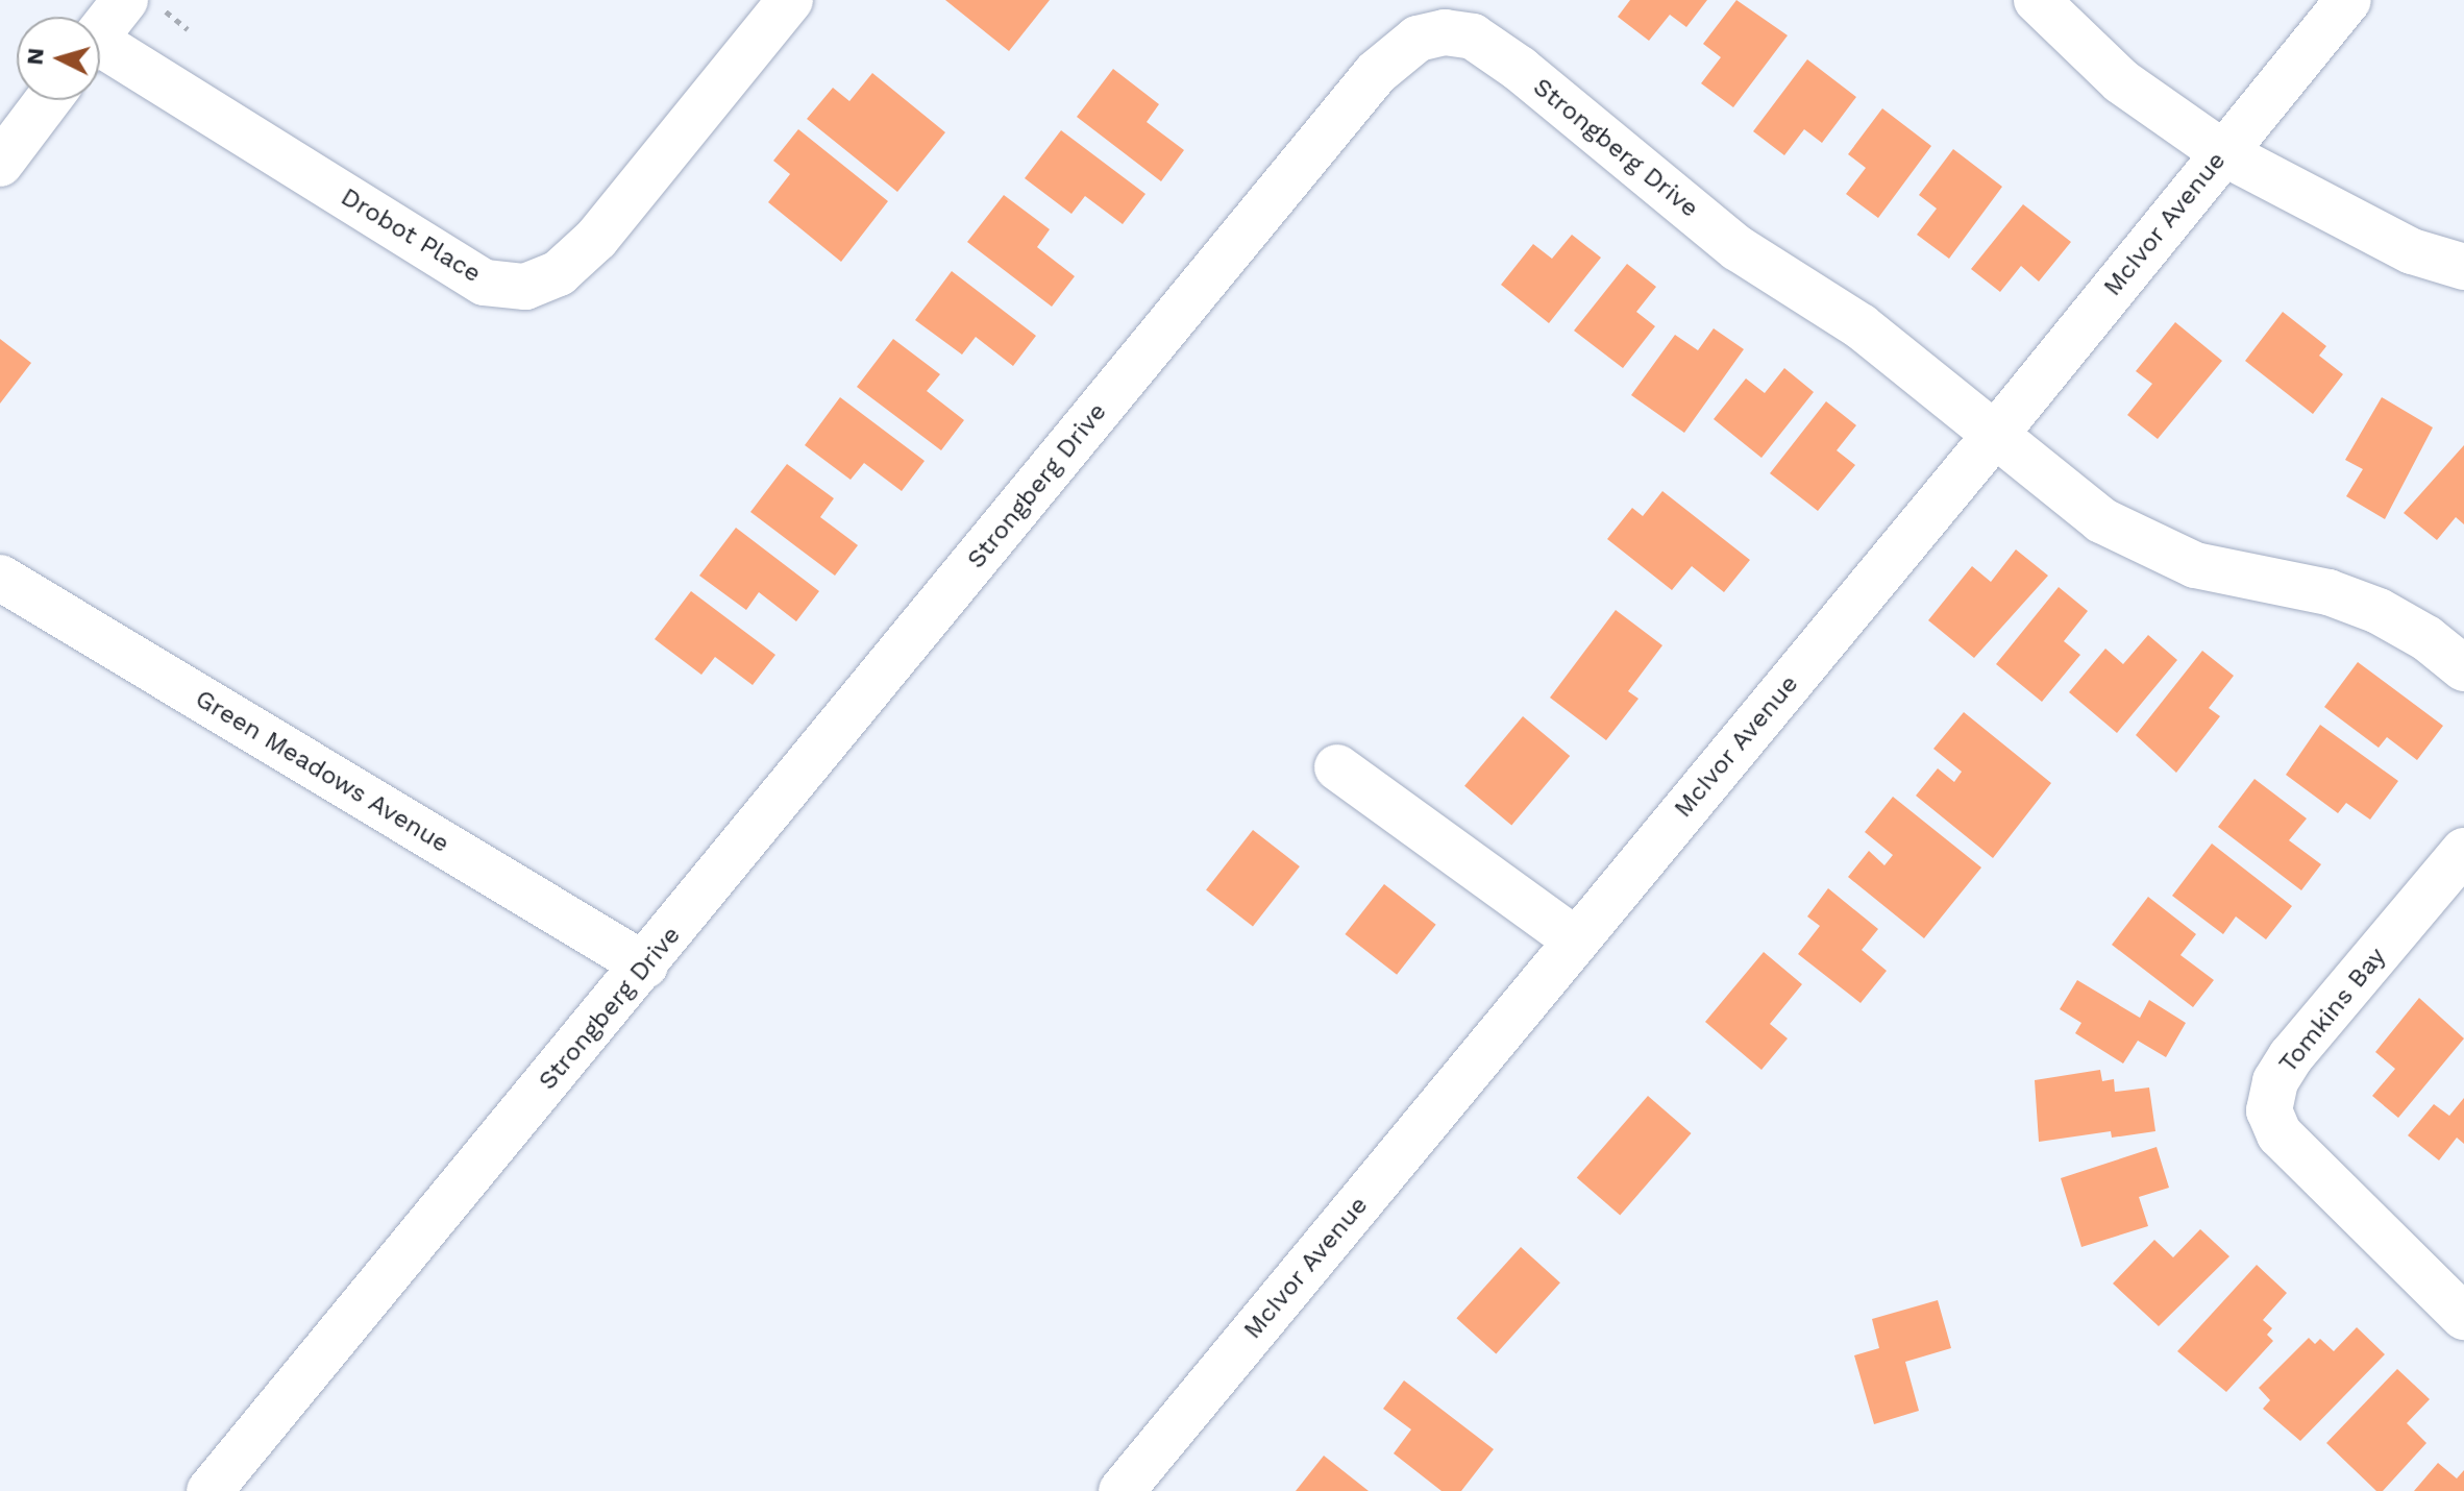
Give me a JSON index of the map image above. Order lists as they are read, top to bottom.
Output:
{
  "streets": {
    "street": [
      "Strongberg Drive",
      "McIvor Avenue",
      "Drobot Place",
      "Green Meadows Avenue",
      "Tomkins Bay"
    ]
  },
  "crossings": [
    ["Strongberg Drive", "McIvor Avenue"],
    ["Strongberg Drive", "Green Meadows Avenue"]
  ],
  "north": "left"
}
